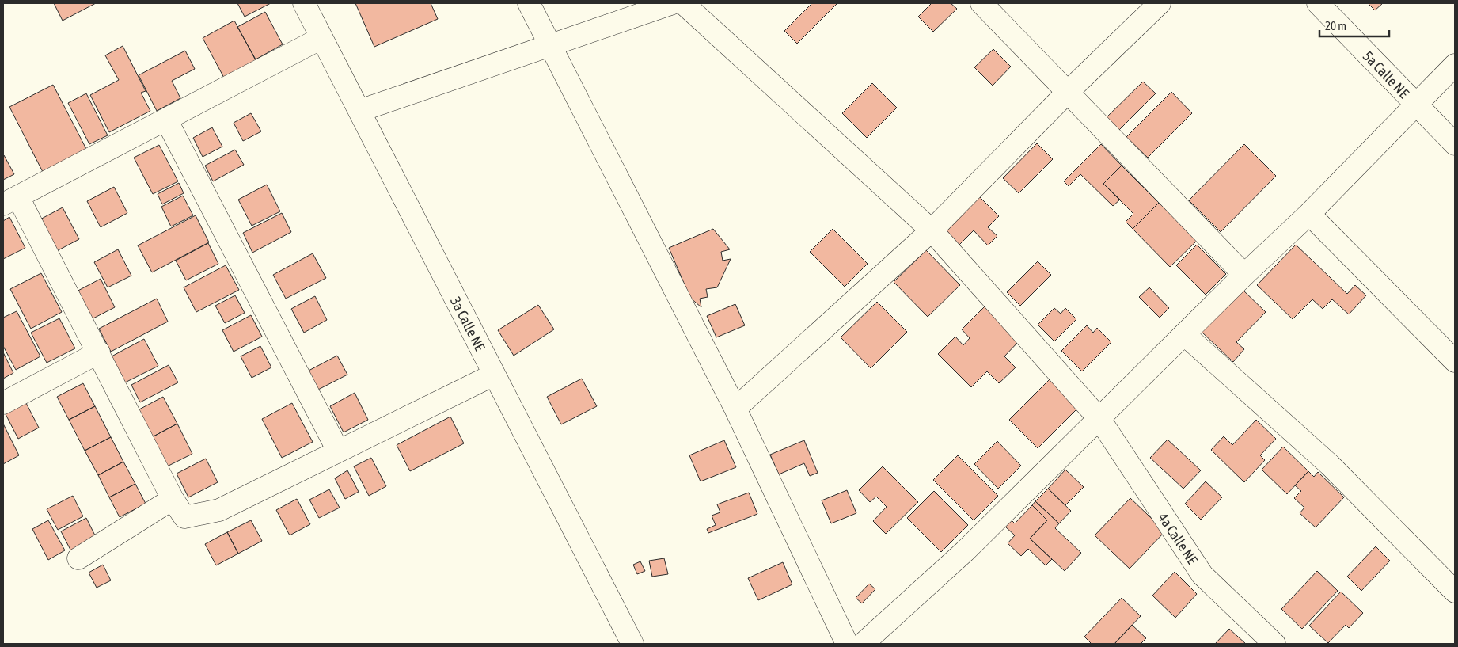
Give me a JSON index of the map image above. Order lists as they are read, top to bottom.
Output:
{
  "streets": {
    "street": ["5a Calle NE", "3a Calle NE", "4a Calle NE"]
  },
  "scale_bar": "20 m"
}
